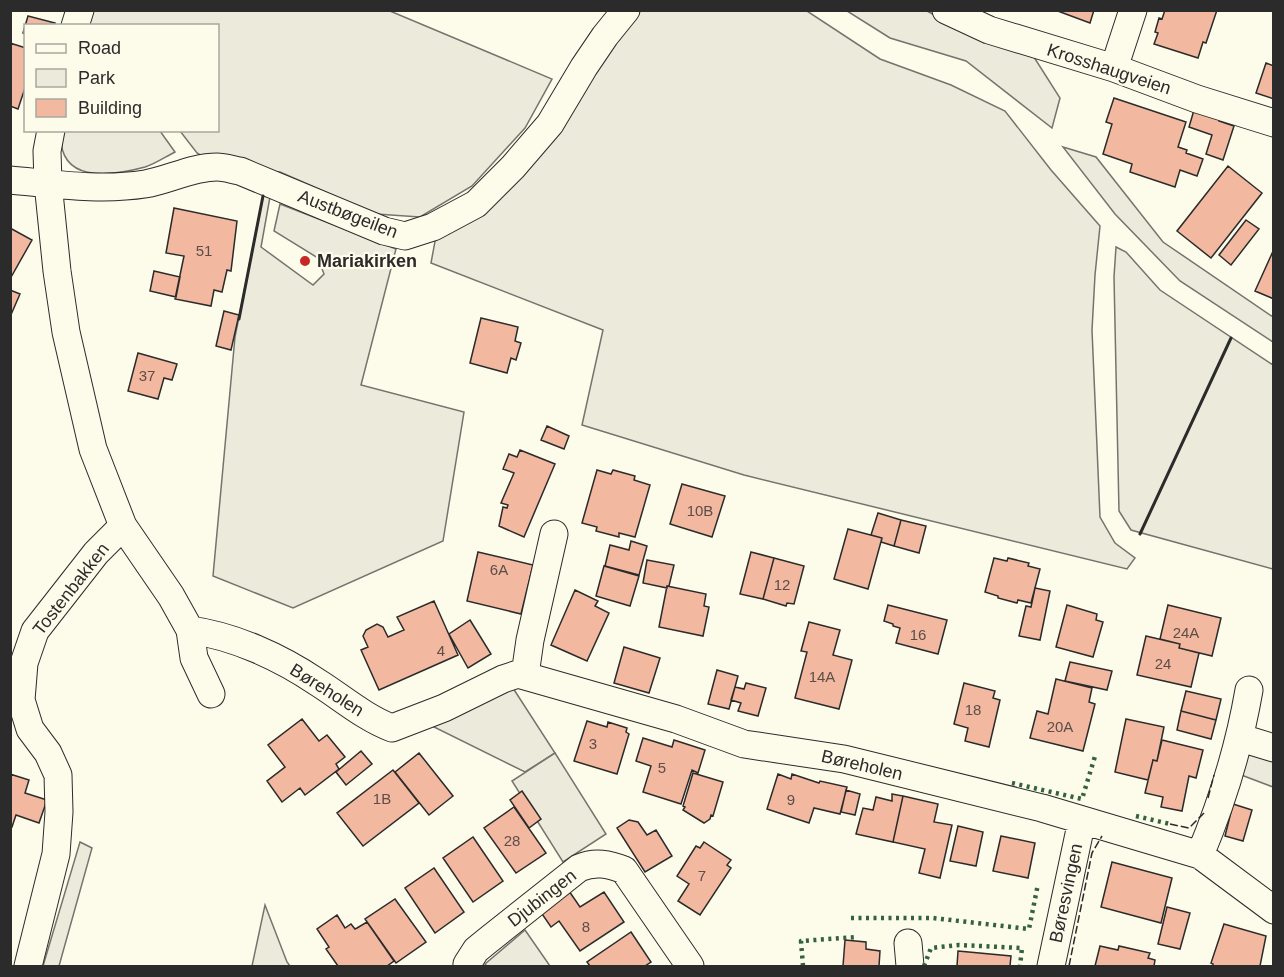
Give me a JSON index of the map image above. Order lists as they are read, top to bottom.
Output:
{
  "streets": {
    "street": [
      "Krosshaugveien",
      "Austbøgeilen",
      "Tostenbakken",
      "Børeholen",
      "Børesvingen",
      "Djubingen"
    ]
  },
  "crossings": [
    ["Austbøgeilen", "Tostenbakken"],
    ["Tostenbakken", "Børeholen"],
    ["Børeholen", "Børesvingen"]
  ],
  "places": ["Mariakirken"],
  "house_numbers": [
    "51",
    "37",
    "10B",
    "6A",
    "12",
    "24A",
    "16",
    "4",
    "24",
    "14A",
    "18",
    "20A",
    "3",
    "5",
    "1B",
    "9",
    "28",
    "7",
    "8"
  ],
  "legend": ["Road", "Park", "Building"]
}
